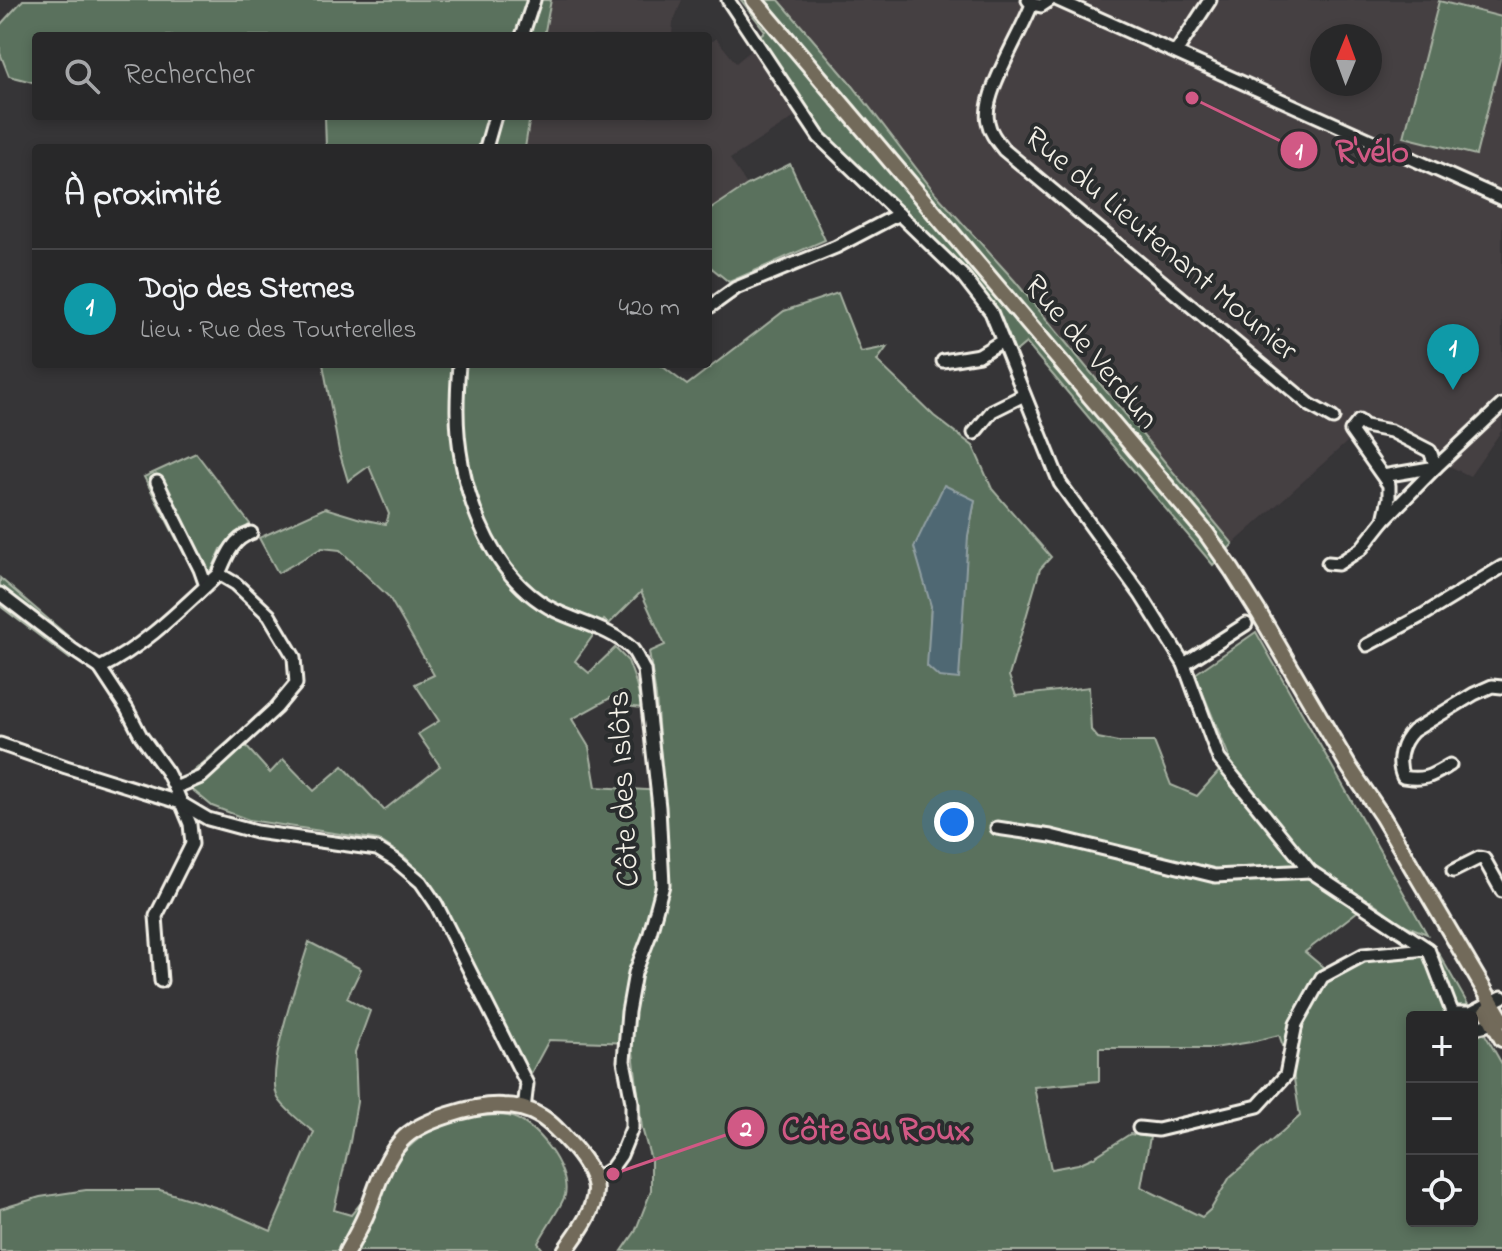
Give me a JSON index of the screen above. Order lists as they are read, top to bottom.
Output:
{
  "streets": {
    "main road": ["Rue de Verdun"],
    "street": ["Rue du Lieutenant Mounier", "Côte des Islôts"]
  },
  "places": ["R'vélo", "Côte au Roux"],
  "north": "top",
  "page": {
    "search": "Rechercher",
    "heading": "À proximité",
    "list": [
      {
        "mark": "1",
        "name": "Dojo des Sternes",
        "note": "Lieu · Rue des Tourterelles",
        "value": "420 m"
      }
    ],
    "pins": "1",
    "map_buttons": ["+", "−"]
  }
}
